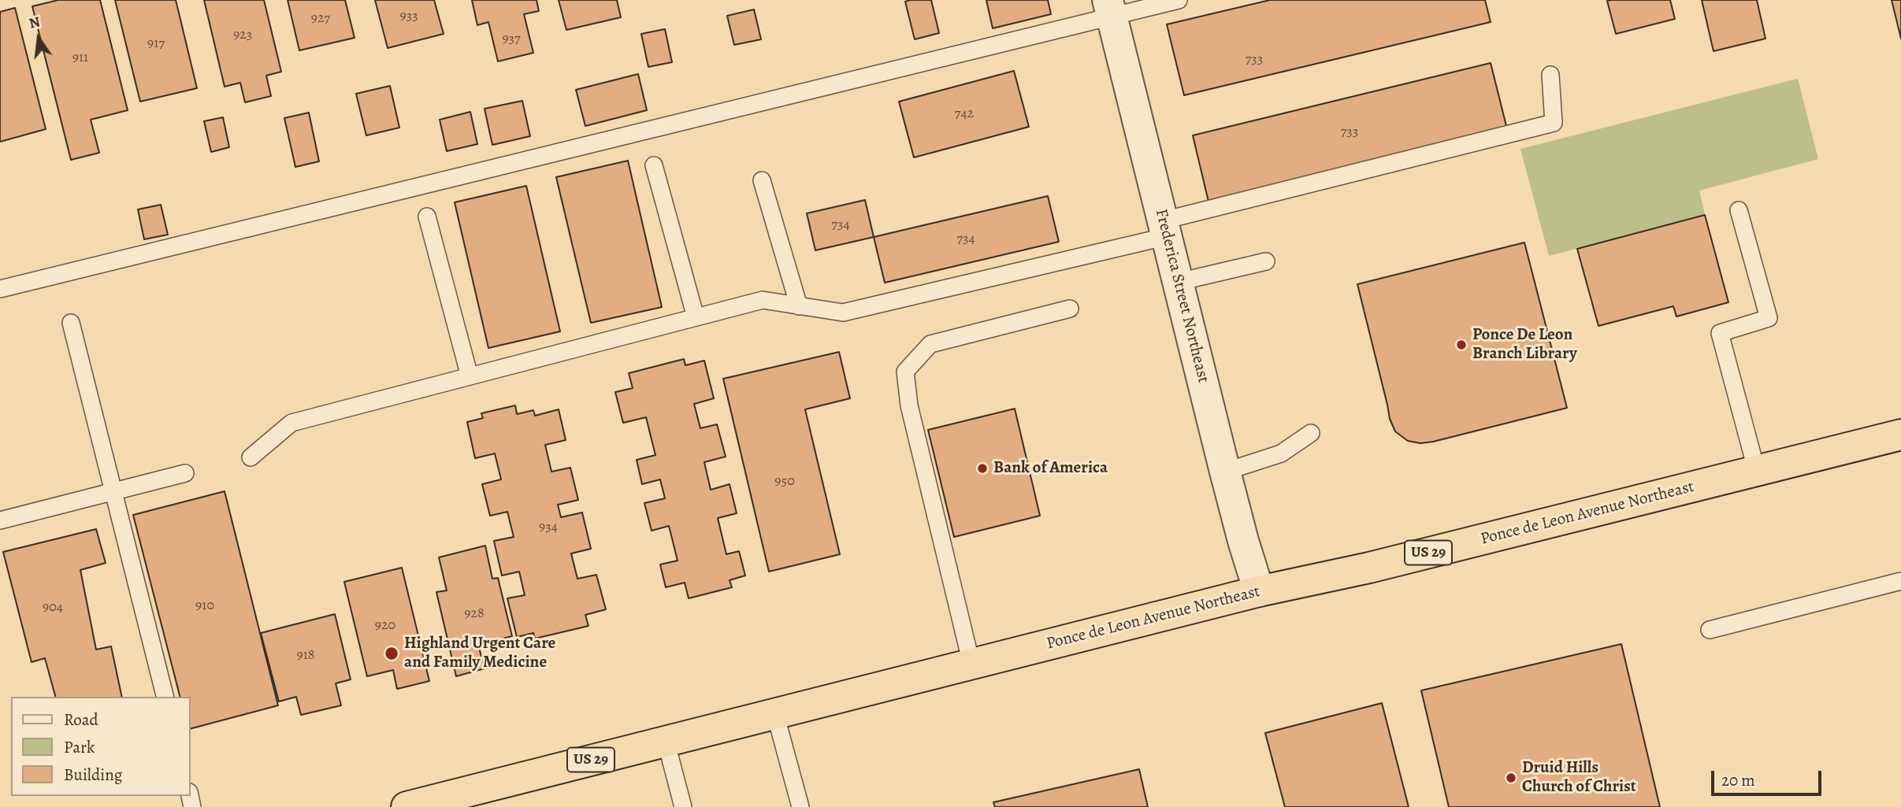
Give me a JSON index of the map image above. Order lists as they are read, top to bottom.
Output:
{
  "streets": {
    "highway": ["Ponce de Leon Avenue Northeast", "US 29"],
    "street": ["Frederica Street Northeast"]
  },
  "crossings": [
    ["Frederica Street Northeast", "Ponce de Leon Avenue Northeast"]
  ],
  "places": [
    "Ponce De Leon Branch Library",
    "Bank of America",
    "Highland Urgent Care and Family Medicine",
    "Druid Hills Church of Christ"
  ],
  "house_numbers": [
    "933",
    "927",
    "923",
    "937",
    "917",
    "911",
    "733",
    "742",
    "733",
    "734",
    "734",
    "950",
    "934",
    "910",
    "904",
    "928",
    "920",
    "918"
  ],
  "legend": ["Road", "Park", "Building"],
  "scale_bar": "20 m",
  "north": "top"
}
